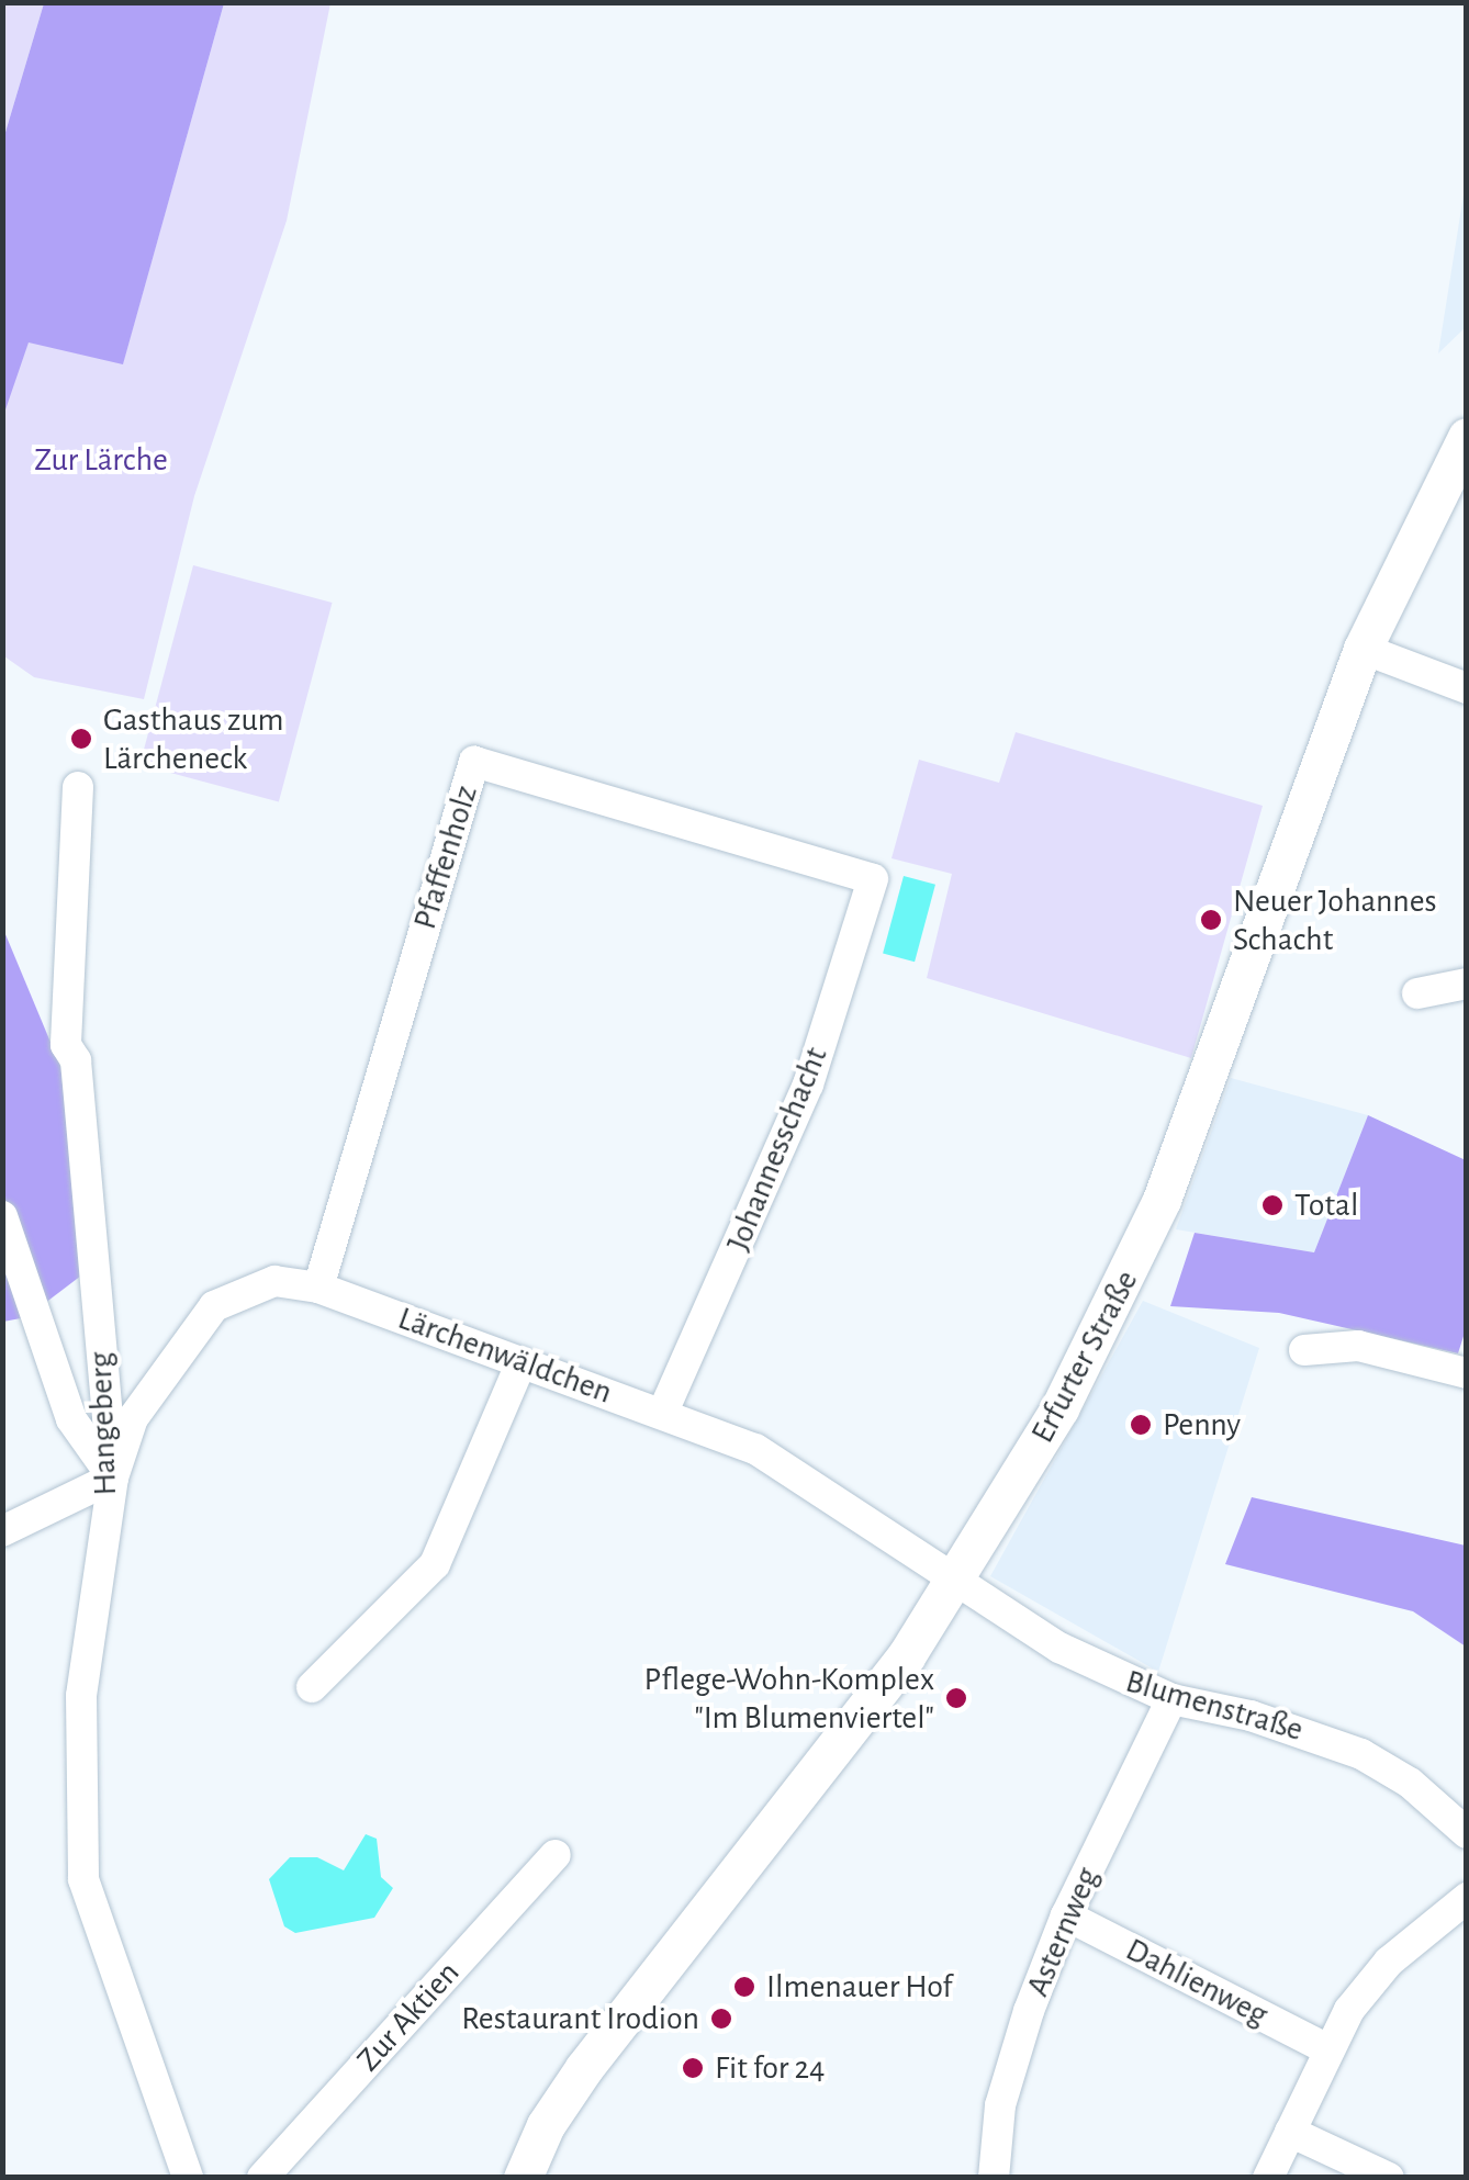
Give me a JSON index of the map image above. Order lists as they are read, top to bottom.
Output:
{
  "streets": {
    "main road": ["Erfurter Straße"],
    "street": [
      "Pfaffenholz",
      "Johannesschacht",
      "Lärchenwäldchen",
      "Hangeberg",
      "Blumenstraße",
      "Asternweg",
      "Dahlienweg",
      "Zur Aktien"
    ]
  },
  "crossings": [
    ["Pfaffenholz", "Johannesschacht"],
    ["Pfaffenholz", "Lärchenwäldchen"],
    ["Johannesschacht", "Lärchenwäldchen"],
    ["Lärchenwäldchen", "Erfurter Straße"],
    ["Lärchenwäldchen", "Hangeberg"],
    ["Lärchenwäldchen", "Blumenstraße"],
    ["Erfurter Straße", "Blumenstraße"],
    ["Blumenstraße", "Asternweg"],
    ["Asternweg", "Dahlienweg"]
  ],
  "parks": ["Zur Lärche"],
  "places": [
    "Gasthaus zum Lärcheneck",
    "Neuer Johannes Schacht",
    "Total",
    "Penny",
    "Pflege-Wohn-Komplex \"Im Blumenviertel\"",
    "Ilmenauer Hof",
    "Restaurant Irodion",
    "Fit for 24"
  ]
}
